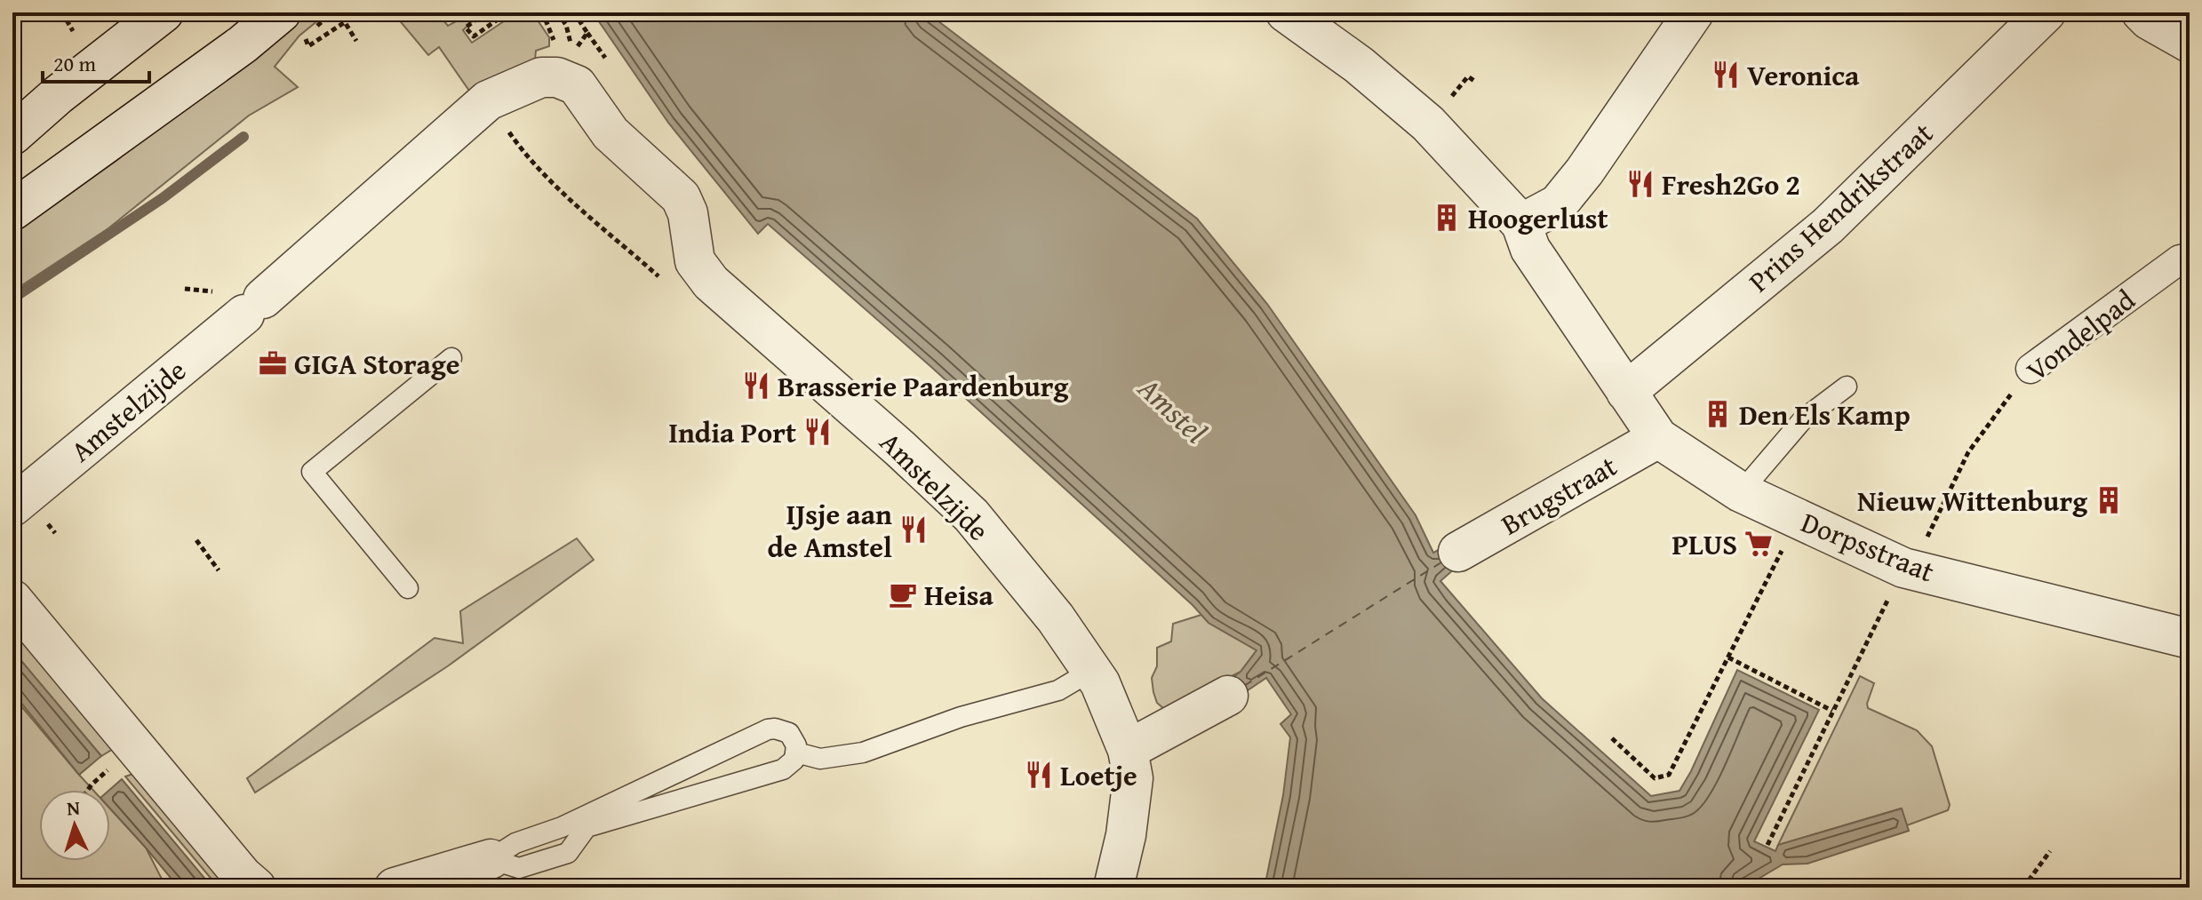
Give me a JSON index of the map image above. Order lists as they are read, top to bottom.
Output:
{
  "streets": {
    "street": [
      "Prins Hendrikstraat",
      "Vondelpad",
      "Amstelzijde",
      "Brugstraat",
      "Dorpsstraat"
    ]
  },
  "crossings": [
    ["Prins Hendrikstraat", "Dorpsstraat"],
    ["Vondelpad", "Dorpsstraat"],
    ["Brugstraat", "Dorpsstraat"]
  ],
  "water": ["Amstel"],
  "places": {
    "restaurant": [
      "Veronica",
      "Fresh2Go 2",
      "Brasserie Paardenburg",
      "India Port",
      "IJsje aan de Amstel",
      "Loetje"
    ],
    "building": ["Hoogerlust", "Den Els Kamp", "Nieuw Wittenburg"],
    "office": ["GIGA Storage"],
    "supermarket": ["PLUS"],
    "cafe": ["Heisa"]
  },
  "scale_bar": "20 m",
  "north": "top"
}
